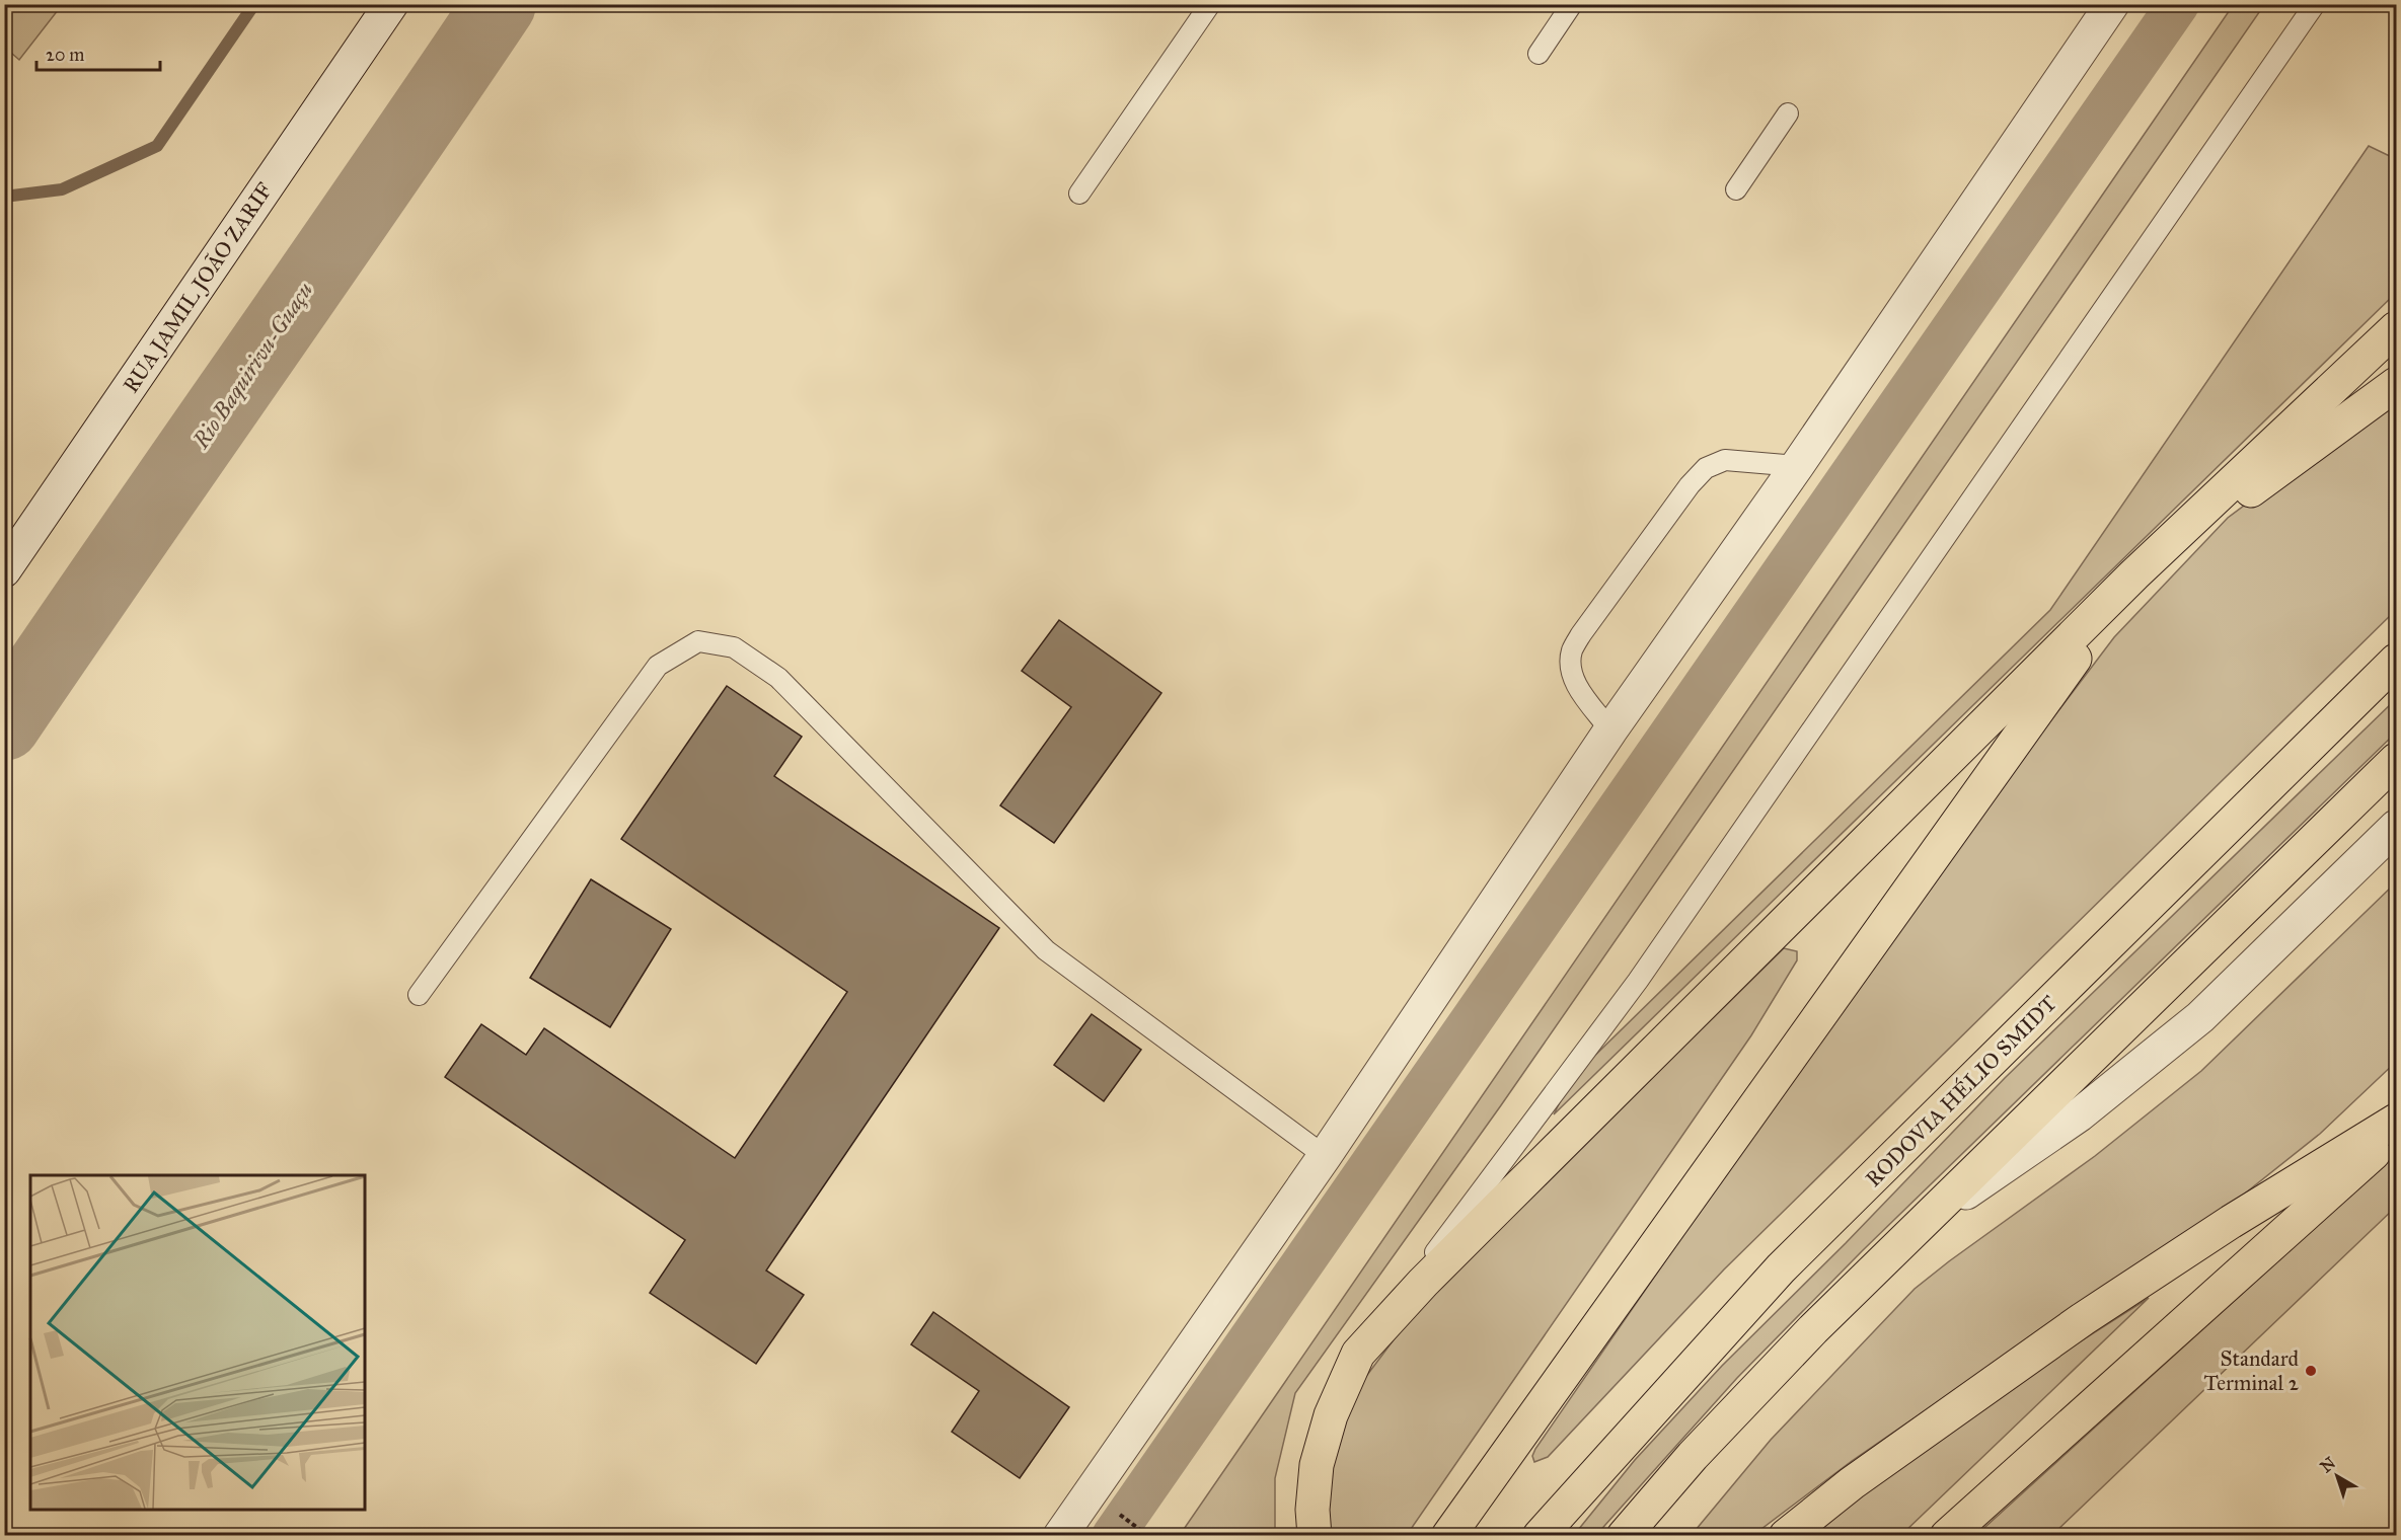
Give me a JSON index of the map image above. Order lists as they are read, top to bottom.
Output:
{
  "streets": {
    "main road": ["RODOVIA HÉLIO SMIDT"],
    "street": ["RUA JAMIL JOÃO ZARIF"]
  },
  "water": ["Rio Baquirivu-Guaçu"],
  "places": ["Standard Terminal 2"],
  "scale_bar": "20 m",
  "north": "top left"
}
